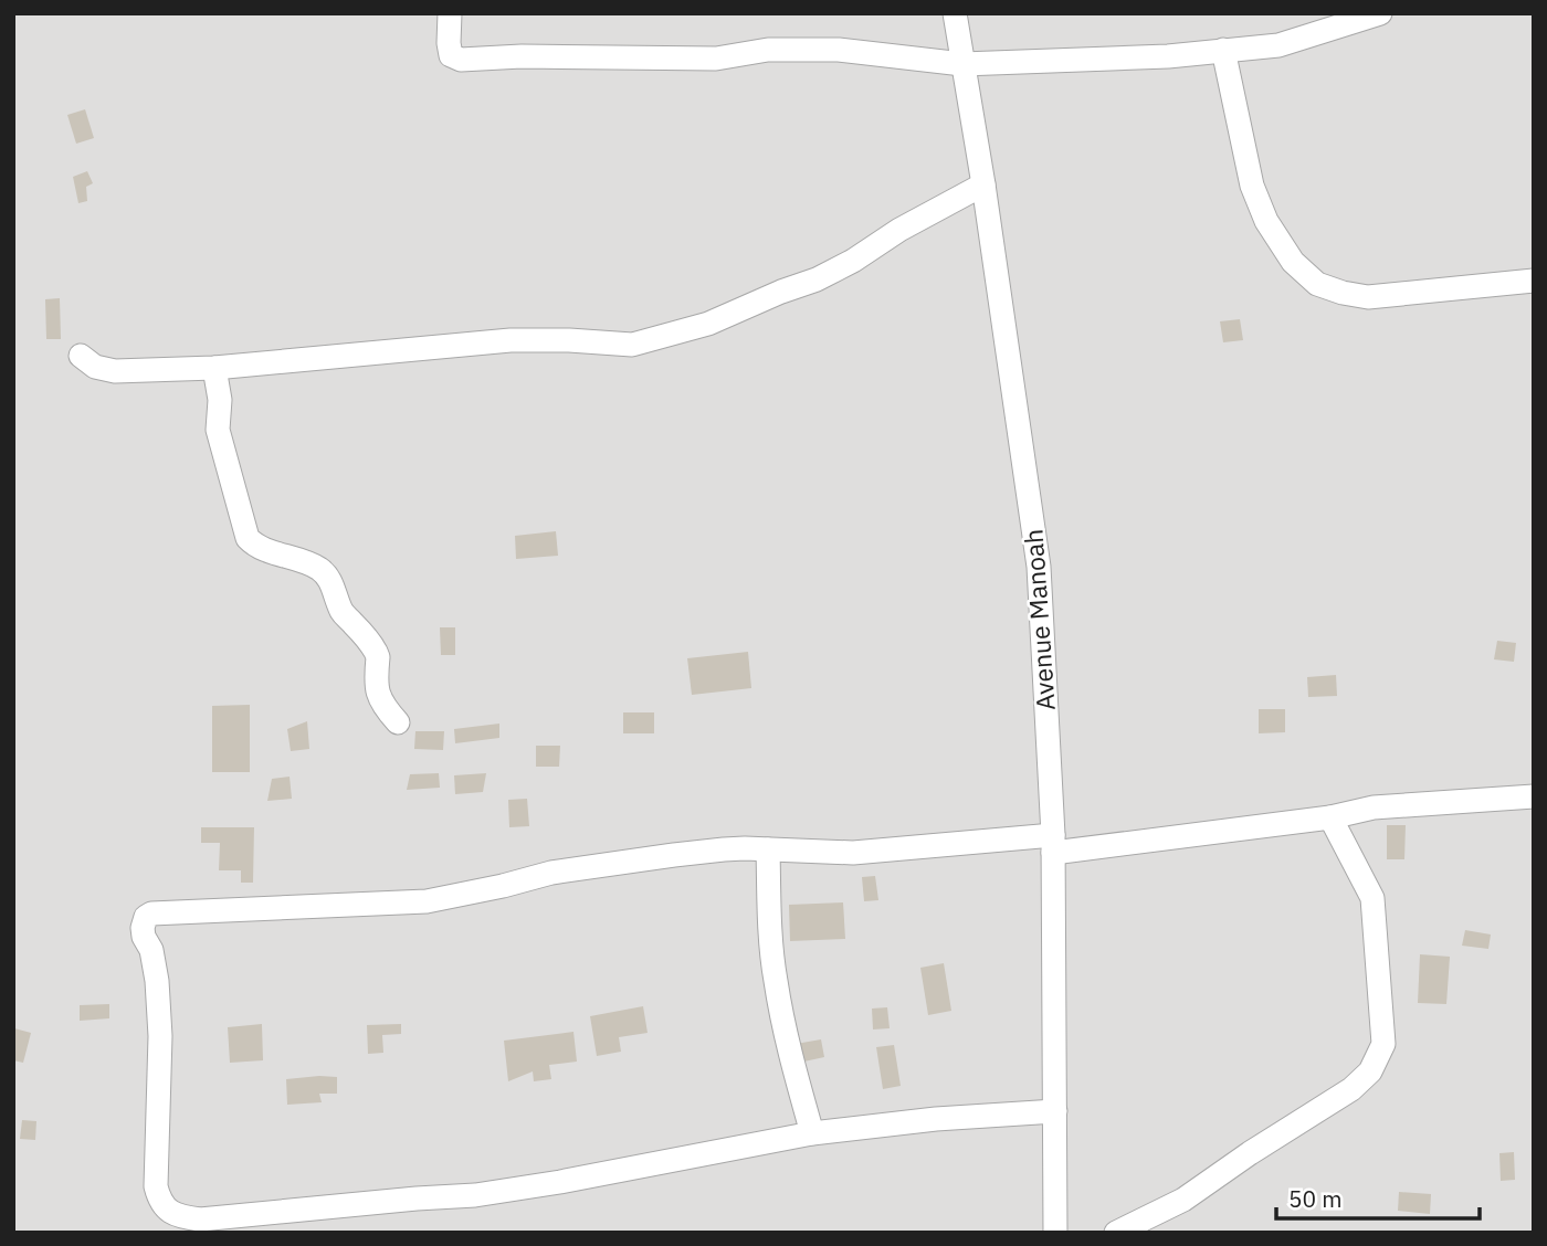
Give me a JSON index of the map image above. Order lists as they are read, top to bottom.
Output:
{
  "streets": {
    "street": ["Avenue Manoah"]
  },
  "scale_bar": "50 m"
}
